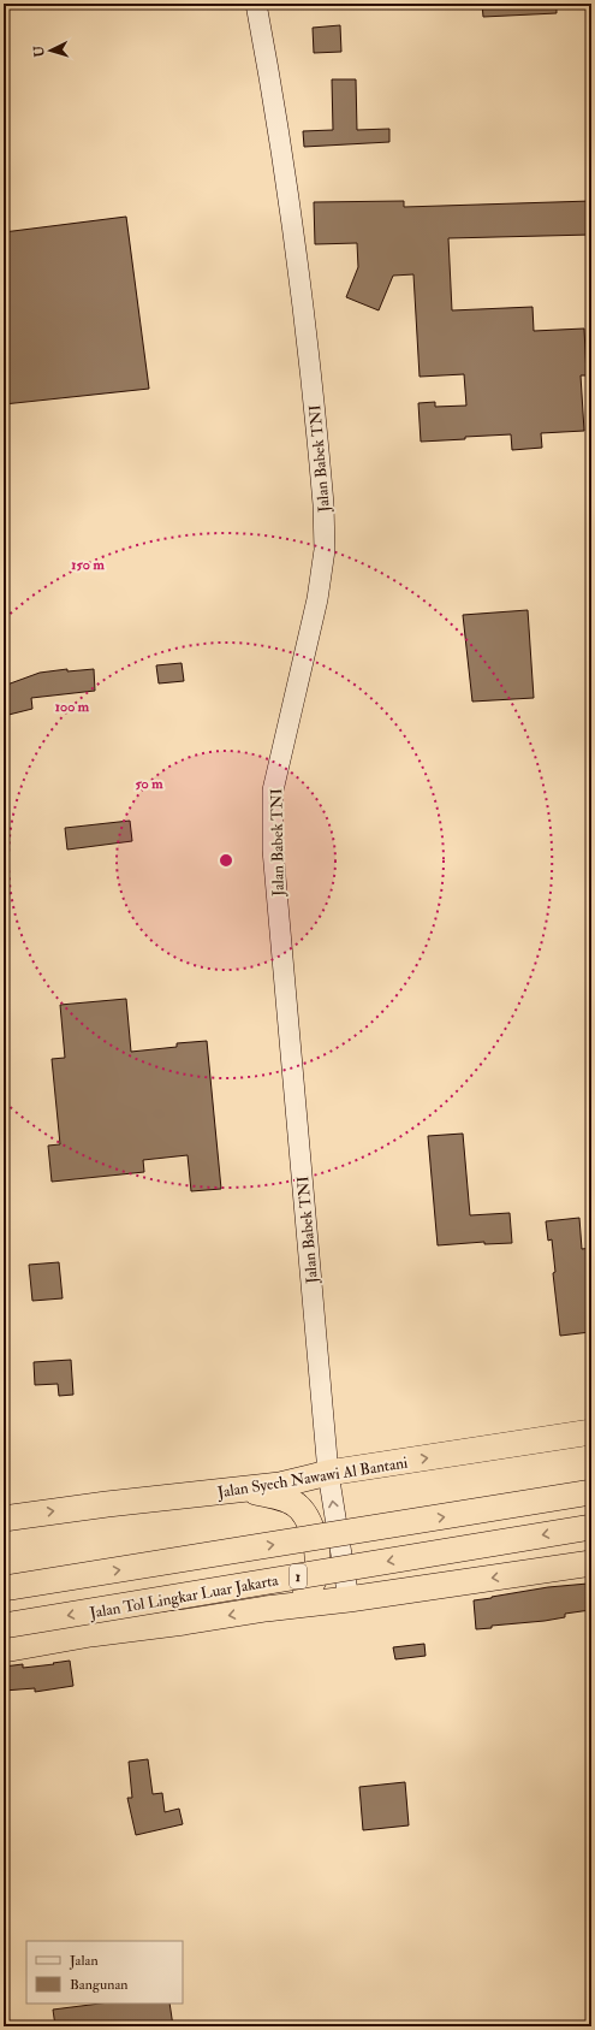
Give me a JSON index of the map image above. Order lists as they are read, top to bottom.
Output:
{
  "streets": {
    "highway": ["Jalan Syech Nawawi Al Bantani", "1", "Jalan Tol Lingkar Luar Jakarta"],
    "street": ["Jalan Babek TNI"]
  },
  "crossings": [
    ["Jalan Babek TNI", "Jalan Syech Nawawi Al Bantani"]
  ],
  "legend": ["Jalan", "Bangunan"],
  "north": "left",
  "rings": ["150 m", "100 m", "50 m"]
}
